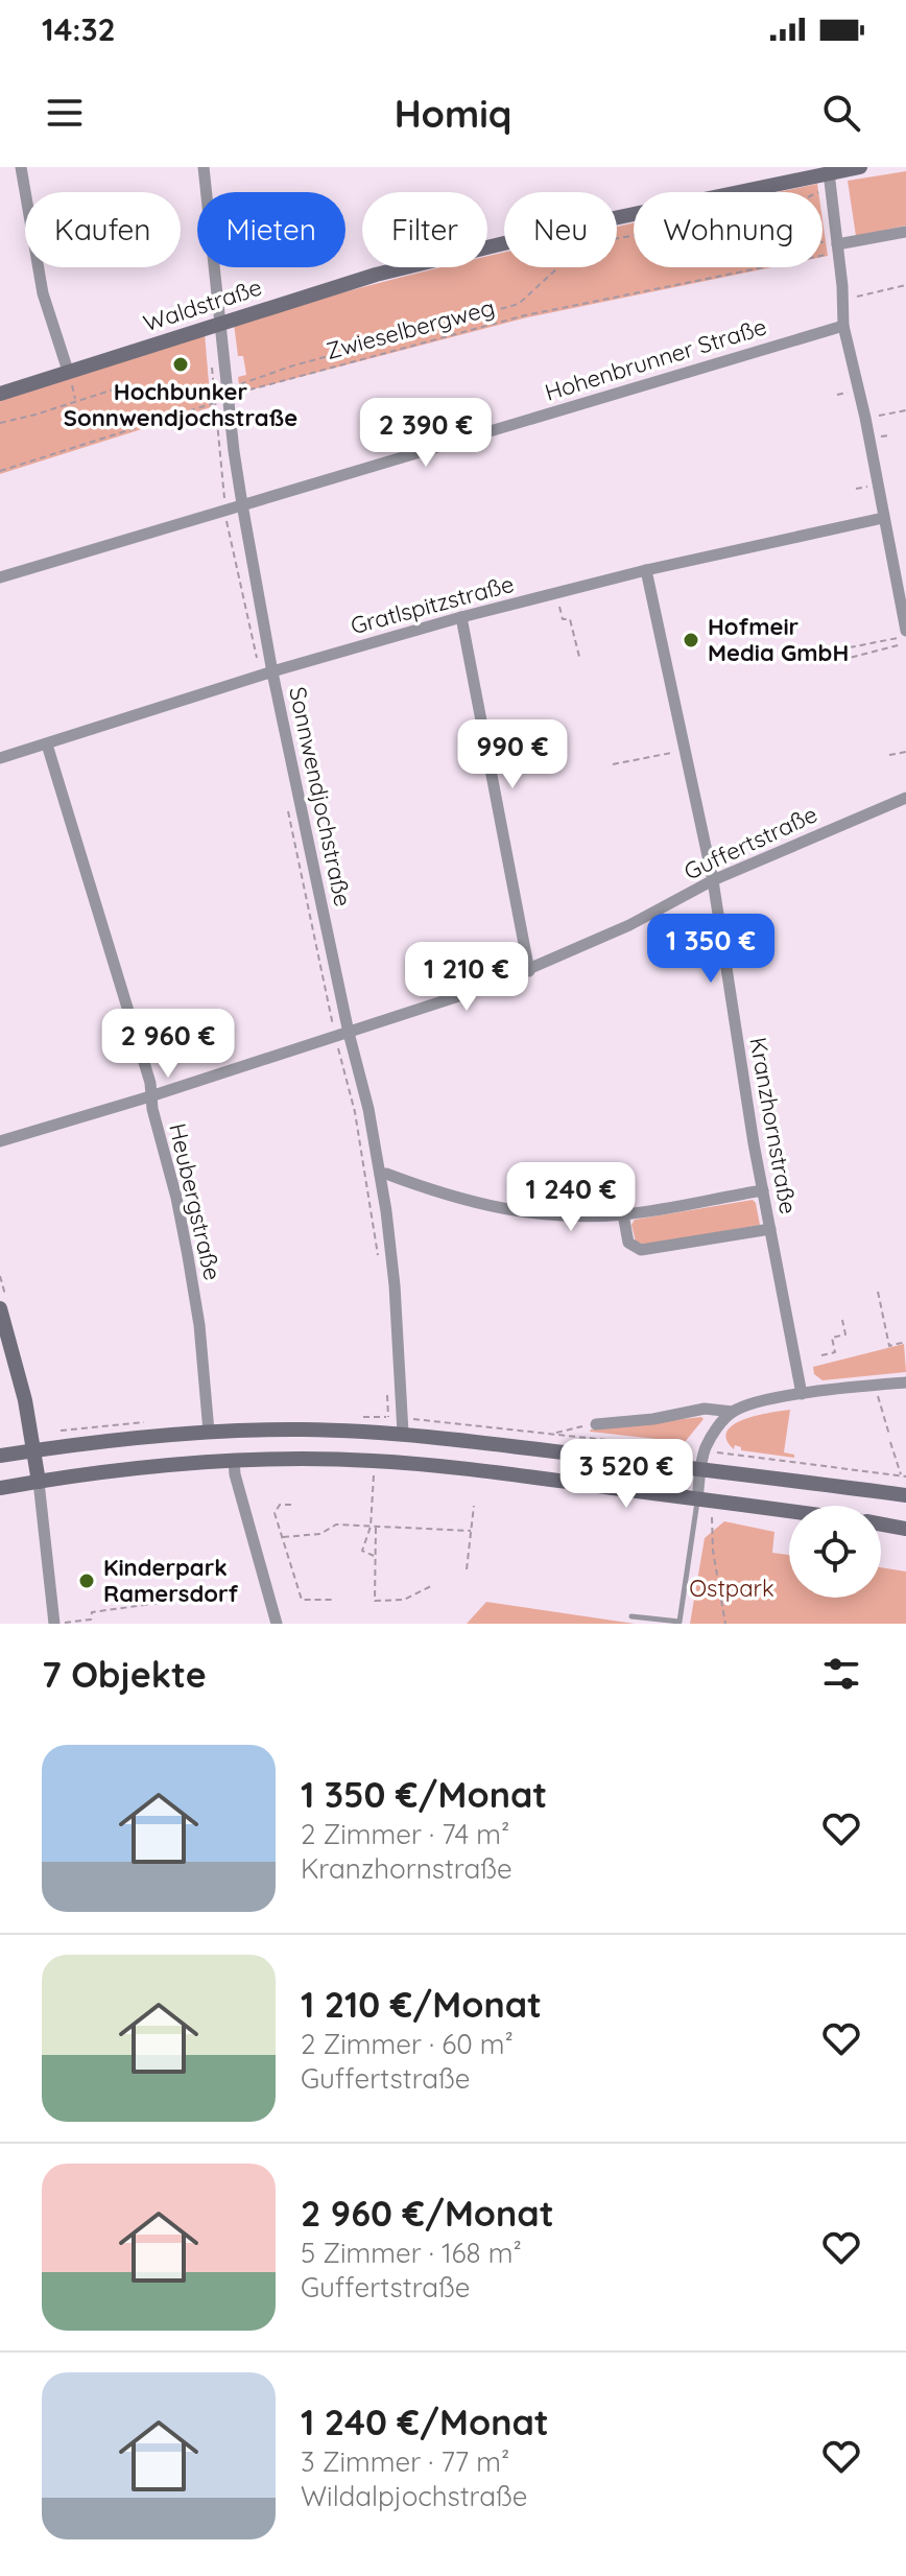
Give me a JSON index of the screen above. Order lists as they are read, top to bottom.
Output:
{
  "streets": {
    "main road": ["Waldstraße"],
    "street": [
      "Hohenbrunner Straße",
      "Gratlspitzstraße",
      "Sonnwendjochstraße",
      "Guffertstraße",
      "Kranzhornstraße",
      "Heubergstraße"
    ],
    "path": ["Zwieselbergweg"]
  },
  "crossings": [
    ["Waldstraße", "Sonnwendjochstraße"],
    ["Zwieselbergweg", "Sonnwendjochstraße"],
    ["Hohenbrunner Straße", "Sonnwendjochstraße"],
    ["Gratlspitzstraße", "Sonnwendjochstraße"],
    ["Gratlspitzstraße", "Kranzhornstraße"],
    ["Gratlspitzstraße", "Heubergstraße"],
    ["Sonnwendjochstraße", "Guffertstraße"],
    ["Guffertstraße", "Kranzhornstraße"],
    ["Guffertstraße", "Heubergstraße"]
  ],
  "parks": ["Ostpark"],
  "places": ["Hochbunker Sonnwendjochstraße", "Hofmeir Media GmbH", "Kinderpark Ramersdorf"],
  "page": {
    "status": "14:32",
    "header": "Homiq",
    "chip": [
      "Kaufen",
      "Mieten",
      "Filter",
      "Neu",
      "Wohnung"
    ],
    "price": [
      "2 390 €",
      "990 €",
      "1 350 €",
      "1 210 €",
      "2 960 €",
      "1 240 €",
      "3 520 €"
    ],
    "heading": "7 Objekte",
    "list": [
      {
        "name": "1 350 €/Monat",
        "note": "2 Zimmer · 74 m² · Kranzhornstraße"
      },
      {
        "name": "1 210 €/Monat",
        "note": "2 Zimmer · 60 m² · Guffertstraße"
      },
      {
        "name": "2 960 €/Monat",
        "note": "5 Zimmer · 168 m² · Guffertstraße"
      },
      {
        "name": "1 240 €/Monat",
        "note": "3 Zimmer · 77 m² · Wildalpjochstraße"
      }
    ]
  }
}
